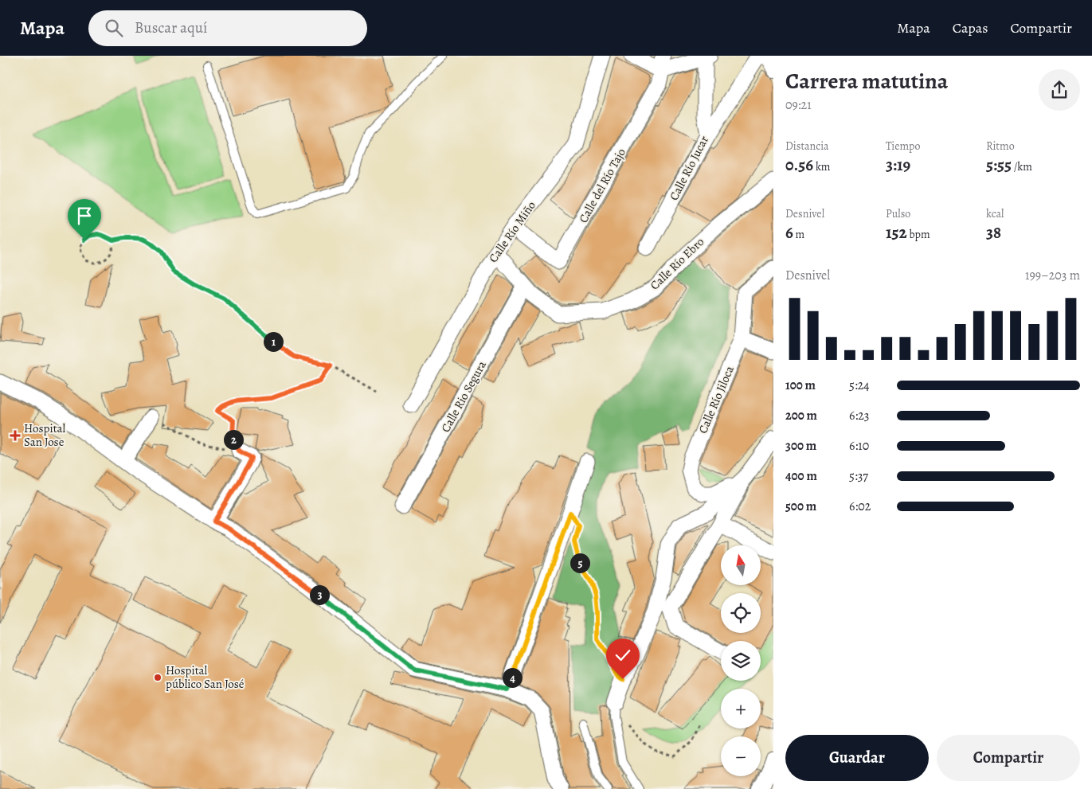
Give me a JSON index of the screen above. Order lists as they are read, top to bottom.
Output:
{
  "streets": {
    "street": [
      "Calle Río Jucar",
      "Calle del Río Tajo",
      "Calle Río Miño",
      "Calle Río Ebro",
      "Calle Rio Segura",
      "Calle Río Jiloca"
    ]
  },
  "crossings": [
    ["Calle del Río Tajo", "Calle Río Miño"],
    ["Calle Río Miño", "Calle Río Ebro"],
    ["Calle Río Ebro", "Calle Rio Segura"]
  ],
  "places": {
    "health": ["Hospital San Jose"],
    "other": ["Hospital público San José"]
  },
  "north": "top",
  "page": {
    "header": "Mapa",
    "search": "Buscar aquí",
    "nav": ["Mapa", "Capas", "Compartir"],
    "heading": ["Carrera matutina", "09:21"],
    "stats": [
      ["Distancia", "0.56 km"],
      ["Tiempo", "3:19"],
      ["Ritmo", "5:55 /km"],
      ["Desnivel", "6 m"],
      ["Pulso", "152 bpm"],
      ["kcal", "38"]
    ],
    "chart": ["Desnivel", "199–203 m"],
    "pins": [
      "1",
      "2",
      "5",
      "3",
      "4"
    ],
    "list": [
      {
        "name": "100 m",
        "note": "5:24"
      },
      {
        "name": "200 m",
        "note": "6:23"
      },
      {
        "name": "300 m",
        "note": "6:10"
      },
      {
        "name": "400 m",
        "note": "5:37"
      },
      {
        "name": "500 m",
        "note": "6:02"
      }
    ],
    "map_buttons": ["+", "−"],
    "buttons": ["Guardar", "Compartir"]
  }
}
